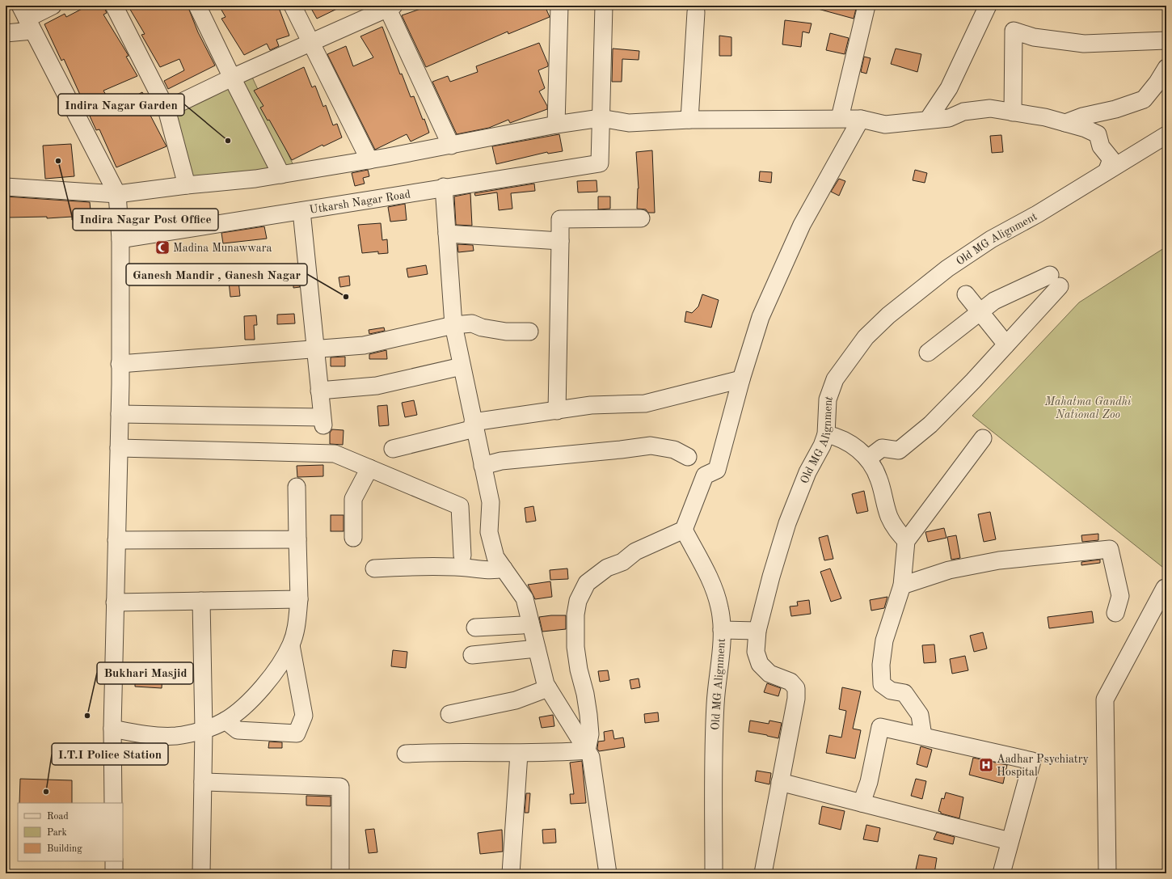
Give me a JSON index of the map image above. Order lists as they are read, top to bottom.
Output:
{
  "streets": {
    "street": ["Utkarsh Nagar Road", "Old MG Alignment"]
  },
  "parks": ["Mahatma Gandhi National Zoo"],
  "places": {
    "other": [
      "Indira Nagar Garden",
      "Indira Nagar Post Office",
      "Ganesh Mandir , Ganesh Nagar",
      "Bukhari Masjid",
      "I.T.I Police Station"
    ],
    "mosque": ["Madina Munawwara"],
    "hospital": ["Aadhar Psychiatry Hospital"]
  },
  "legend": ["Road", "Park", "Building"]
}
